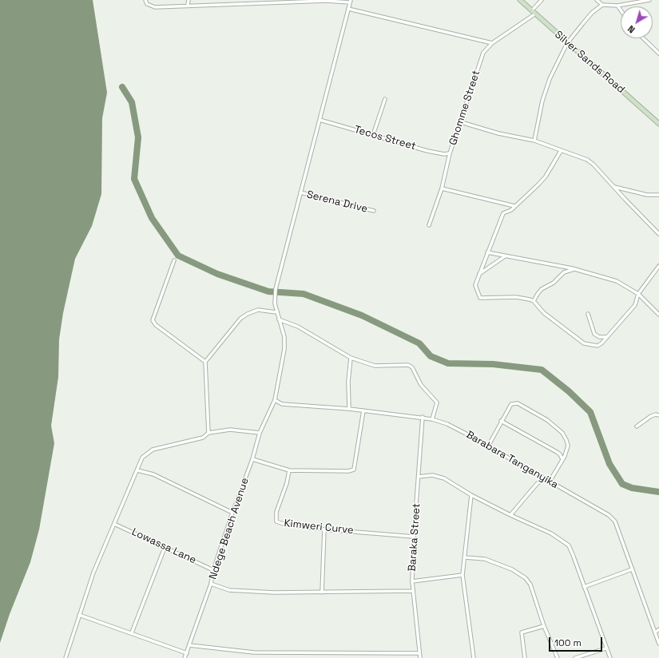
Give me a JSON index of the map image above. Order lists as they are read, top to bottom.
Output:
{
  "streets": {
    "street": [
      "Silver Sands Road",
      "Ghomme Street",
      "Tecos Street",
      "Serena Drive",
      "Barabara Tanganyika",
      "Kimweri Curve",
      "Ndege Beach Avenue",
      "Baraka Street",
      "Lowassa Lane"
    ]
  },
  "crossings": [
    ["Silver Sands Road", "Ghomme Street"],
    ["Ghomme Street", "Tecos Street"],
    ["Tecos Street", "Ndege Beach Avenue"],
    ["Serena Drive", "Ndege Beach Avenue"],
    ["Barabara Tanganyika", "Ndege Beach Avenue"],
    ["Barabara Tanganyika", "Baraka Street"],
    ["Kimweri Curve", "Baraka Street"],
    ["Ndege Beach Avenue", "Lowassa Lane"]
  ],
  "scale_bar": "100 m",
  "north": "bottom left"
}
